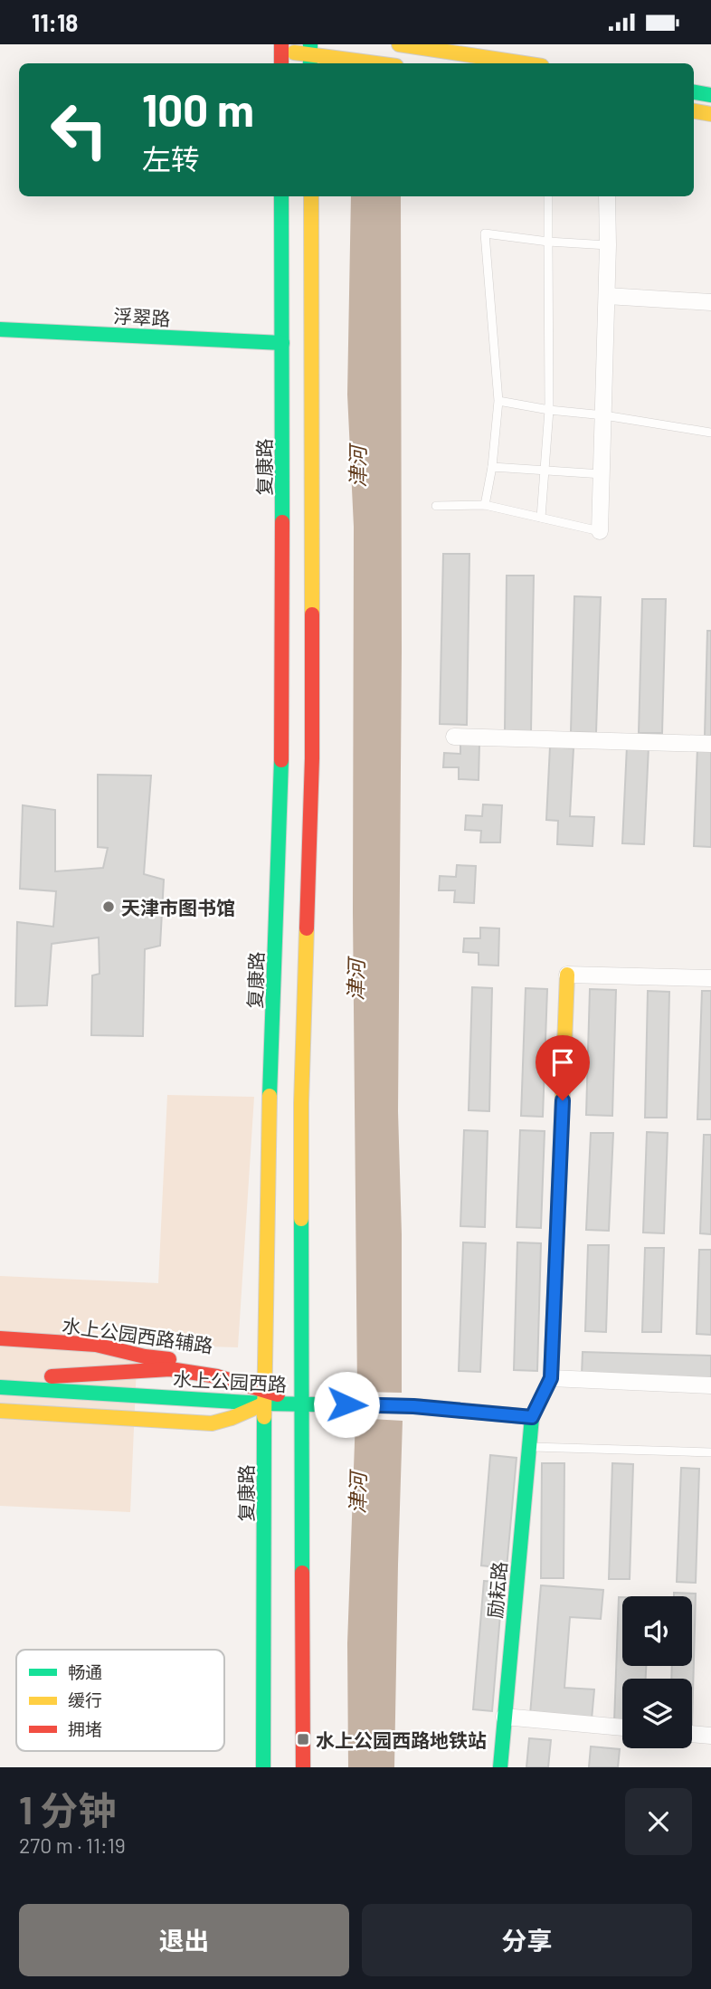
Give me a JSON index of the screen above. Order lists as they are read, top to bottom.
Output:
{
  "streets": {
    "main road": [
      "浮翠路",
      "复康路",
      "水上公园西路辅路",
      "水上公园西路",
      "励耘路"
    ]
  },
  "crossings": [
    ["浮翠路", "复康路"],
    ["复康路", "水上公园西路辅路"],
    ["复康路", "水上公园西路"],
    ["水上公园西路辅路", "水上公园西路"],
    ["水上公园西路", "励耘路"]
  ],
  "water": ["津河"],
  "places": {
    "other": ["天津市图书馆"],
    "transit": ["水上公园西路地铁站"]
  },
  "legend": ["畅通", "缓行", "拥堵"],
  "page": {
    "status": "11:18",
    "turn": ["100 m", "左转"],
    "heading": ["1 分钟", "270 m · 11:19"],
    "buttons": ["退出", "分享"]
  }
}
